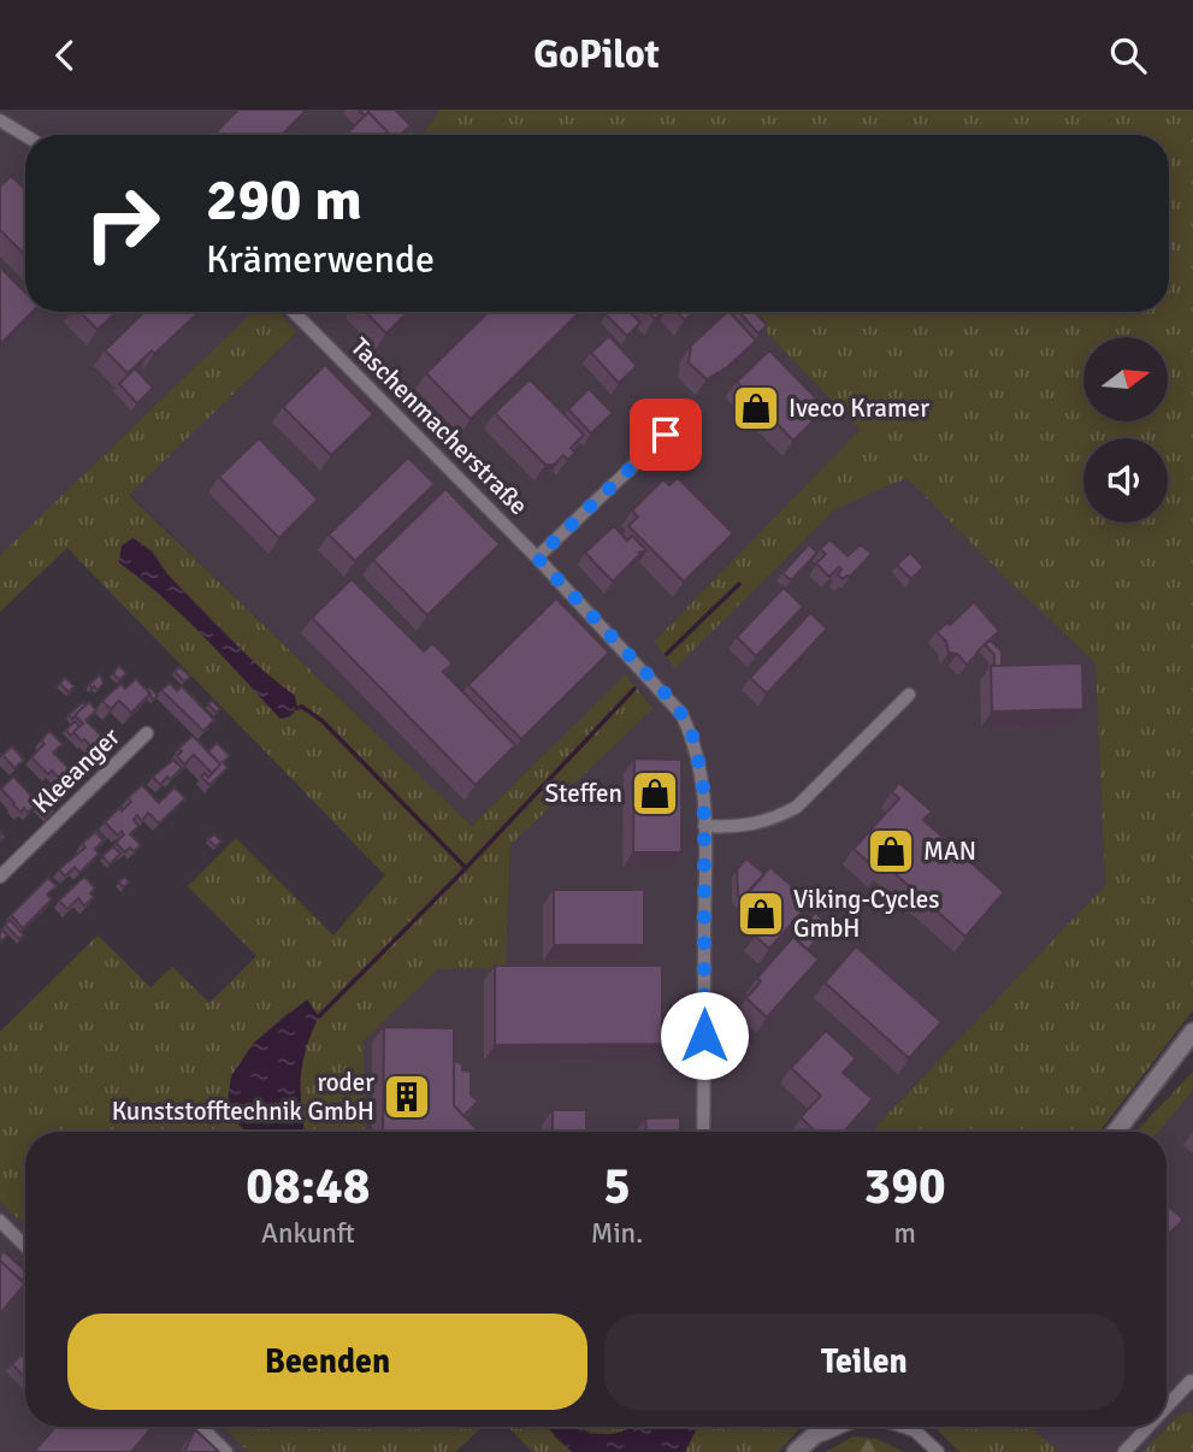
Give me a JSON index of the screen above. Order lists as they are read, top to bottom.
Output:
{
  "streets": {
    "street": ["Taschenmacherstraße", "Kleeanger"]
  },
  "places": {
    "shop": [
      "Iveco Kramer",
      "Steffen",
      "MAN",
      "Viking-Cycles GmbH"
    ],
    "building": ["roder Kunststofftechnik GmbH"]
  },
  "north": "right",
  "page": {
    "header": "GoPilot",
    "turn": ["290 m", "Krämerwende"],
    "eta": [
      "08:48",
      "Ankunft",
      "5",
      "Min.",
      "390",
      "m"
    ],
    "buttons": ["Beenden", "Teilen"]
  }
}
